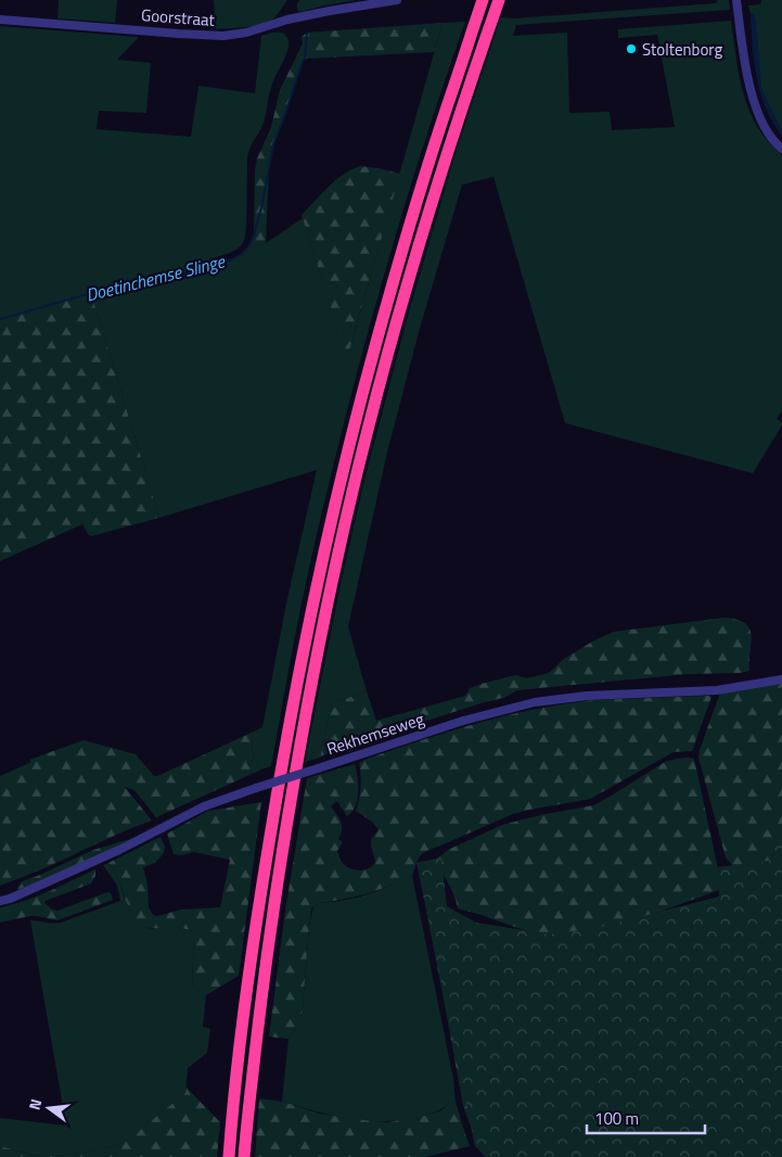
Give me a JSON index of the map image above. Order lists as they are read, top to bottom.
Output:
{
  "streets": {
    "street": ["Goorstraat", "Rekhemseweg"]
  },
  "water": ["Doetinchemse Slinge"],
  "places": ["Stoltenborg"],
  "scale_bar": "100 m",
  "north": "left"
}
